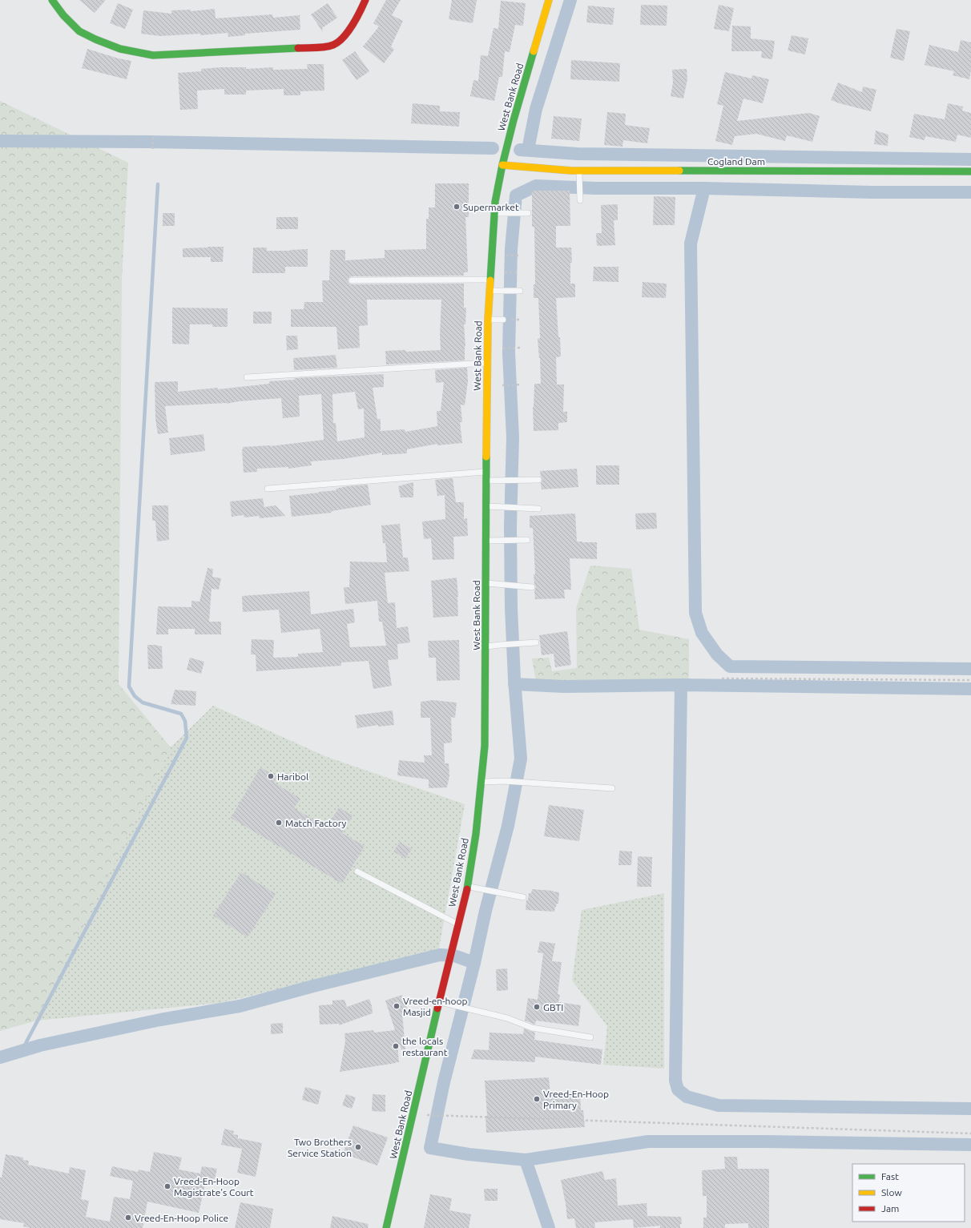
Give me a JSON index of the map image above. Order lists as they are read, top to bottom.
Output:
{
  "streets": {
    "main road": ["West Bank Road", "Cogland Dam"]
  },
  "crossings": [
    ["West Bank Road", "Cogland Dam"]
  ],
  "places": [
    "Supermarket",
    "Haribol",
    "Match Factory",
    "Vreed-en-hoop Masjid",
    "GBTI",
    "the locals restaurant",
    "Vreed-En-Hoop Primary",
    "Two Brothers Service Station",
    "Vreed-En-Hoop Magistrate's Court",
    "Vreed-En-Hoop Police"
  ],
  "legend": ["Fast", "Slow", "Jam"]
}
